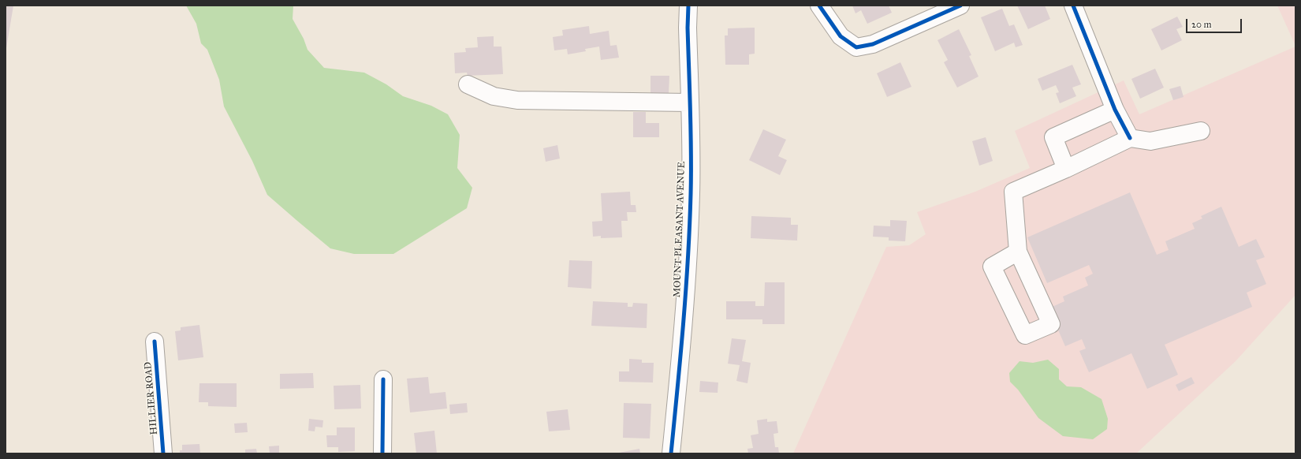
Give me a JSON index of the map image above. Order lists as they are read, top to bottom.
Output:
{
  "streets": {
    "street": ["MOUNT PLEASANT AVENUE", "HILLIER ROAD"]
  },
  "scale_bar": "20 m"
}
